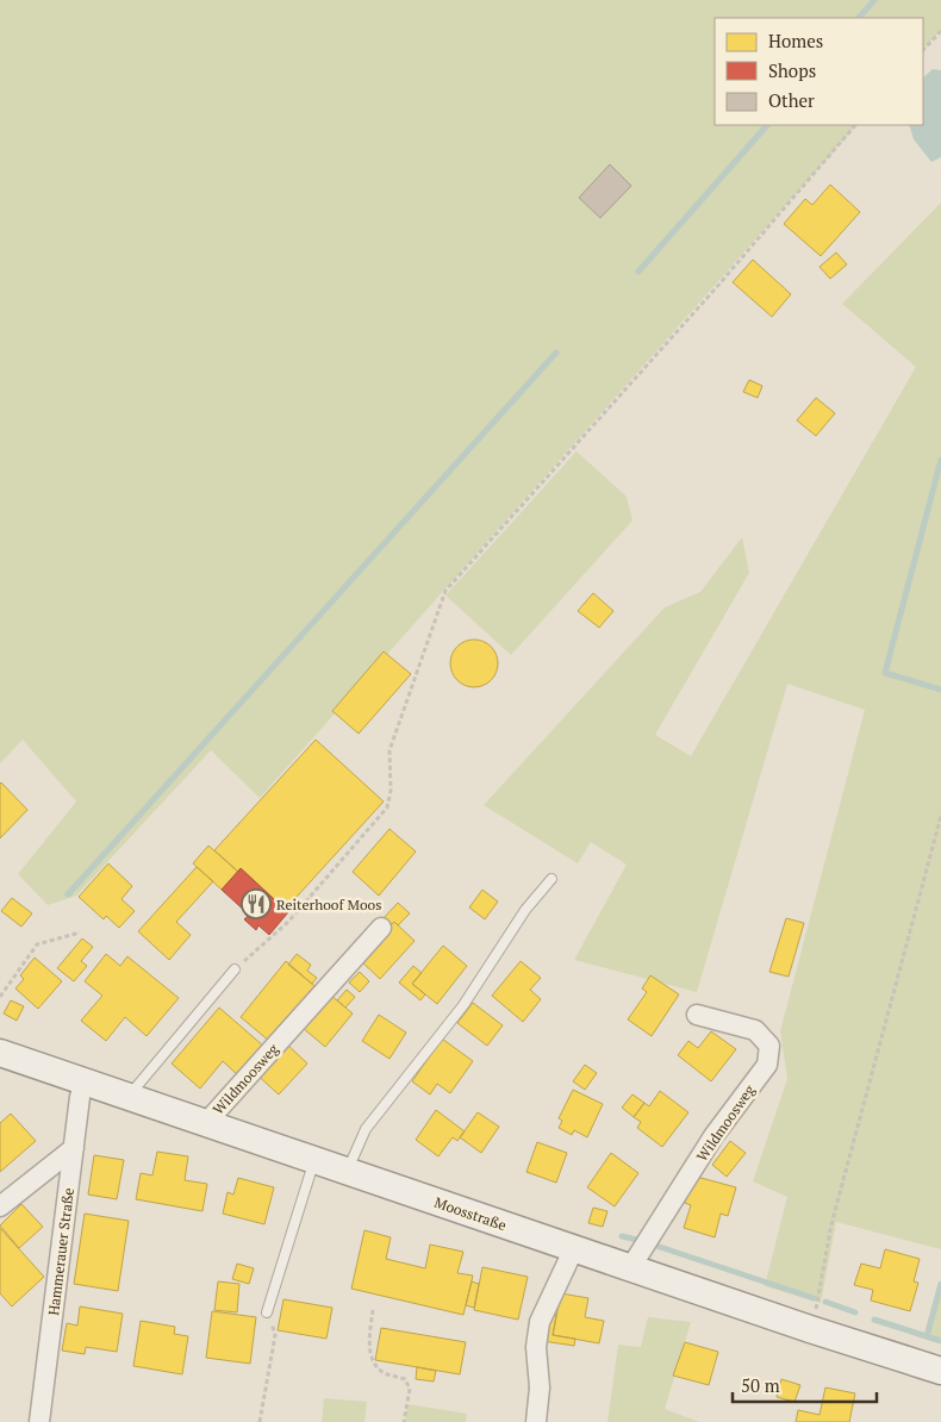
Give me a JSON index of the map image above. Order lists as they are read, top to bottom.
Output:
{
  "streets": {
    "street": ["Wildmoosweg", "Moosstraße", "Hammerauer Straße"]
  },
  "crossings": [
    ["Wildmoosweg", "Moosstraße"],
    ["Moosstraße", "Hammerauer Straße"]
  ],
  "places": {
    "restaurant": ["Reiterhoof Moos"]
  },
  "legend": ["Homes", "Shops", "Other"],
  "scale_bar": "50 m"
}
